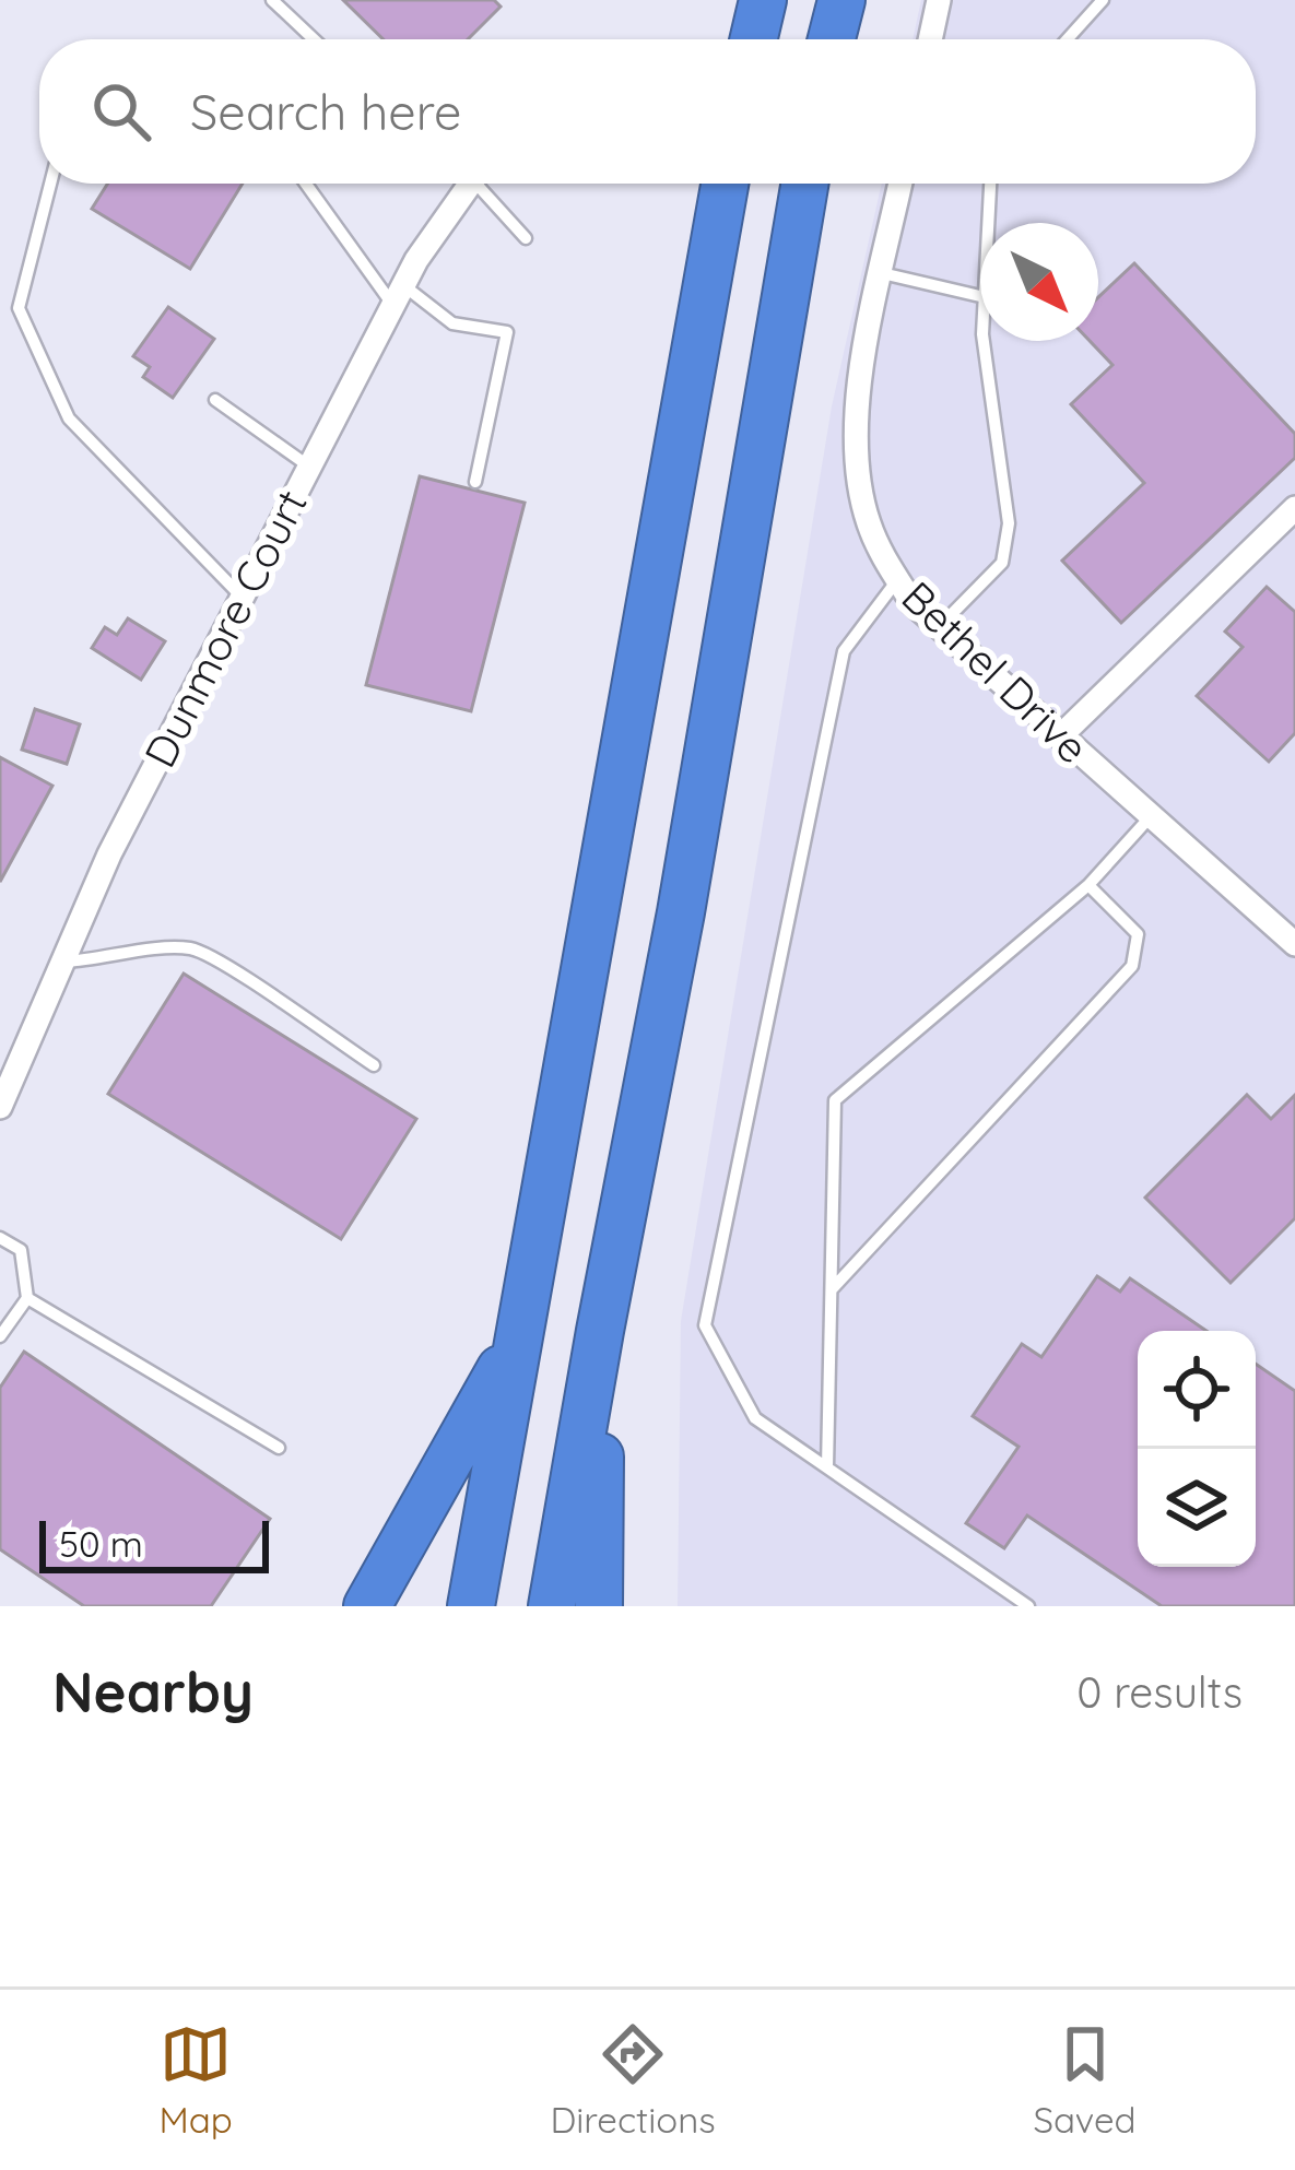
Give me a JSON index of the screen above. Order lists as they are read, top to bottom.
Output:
{
  "streets": {
    "street": ["Dunmore Court", "Bethel Drive"]
  },
  "scale_bar": "50 m",
  "north": "bottom right",
  "page": {
    "search": "Search here",
    "scale": "50 m",
    "heading": ["Nearby", "0 results"],
    "nav": ["Map", "Directions", "Saved"]
  }
}
